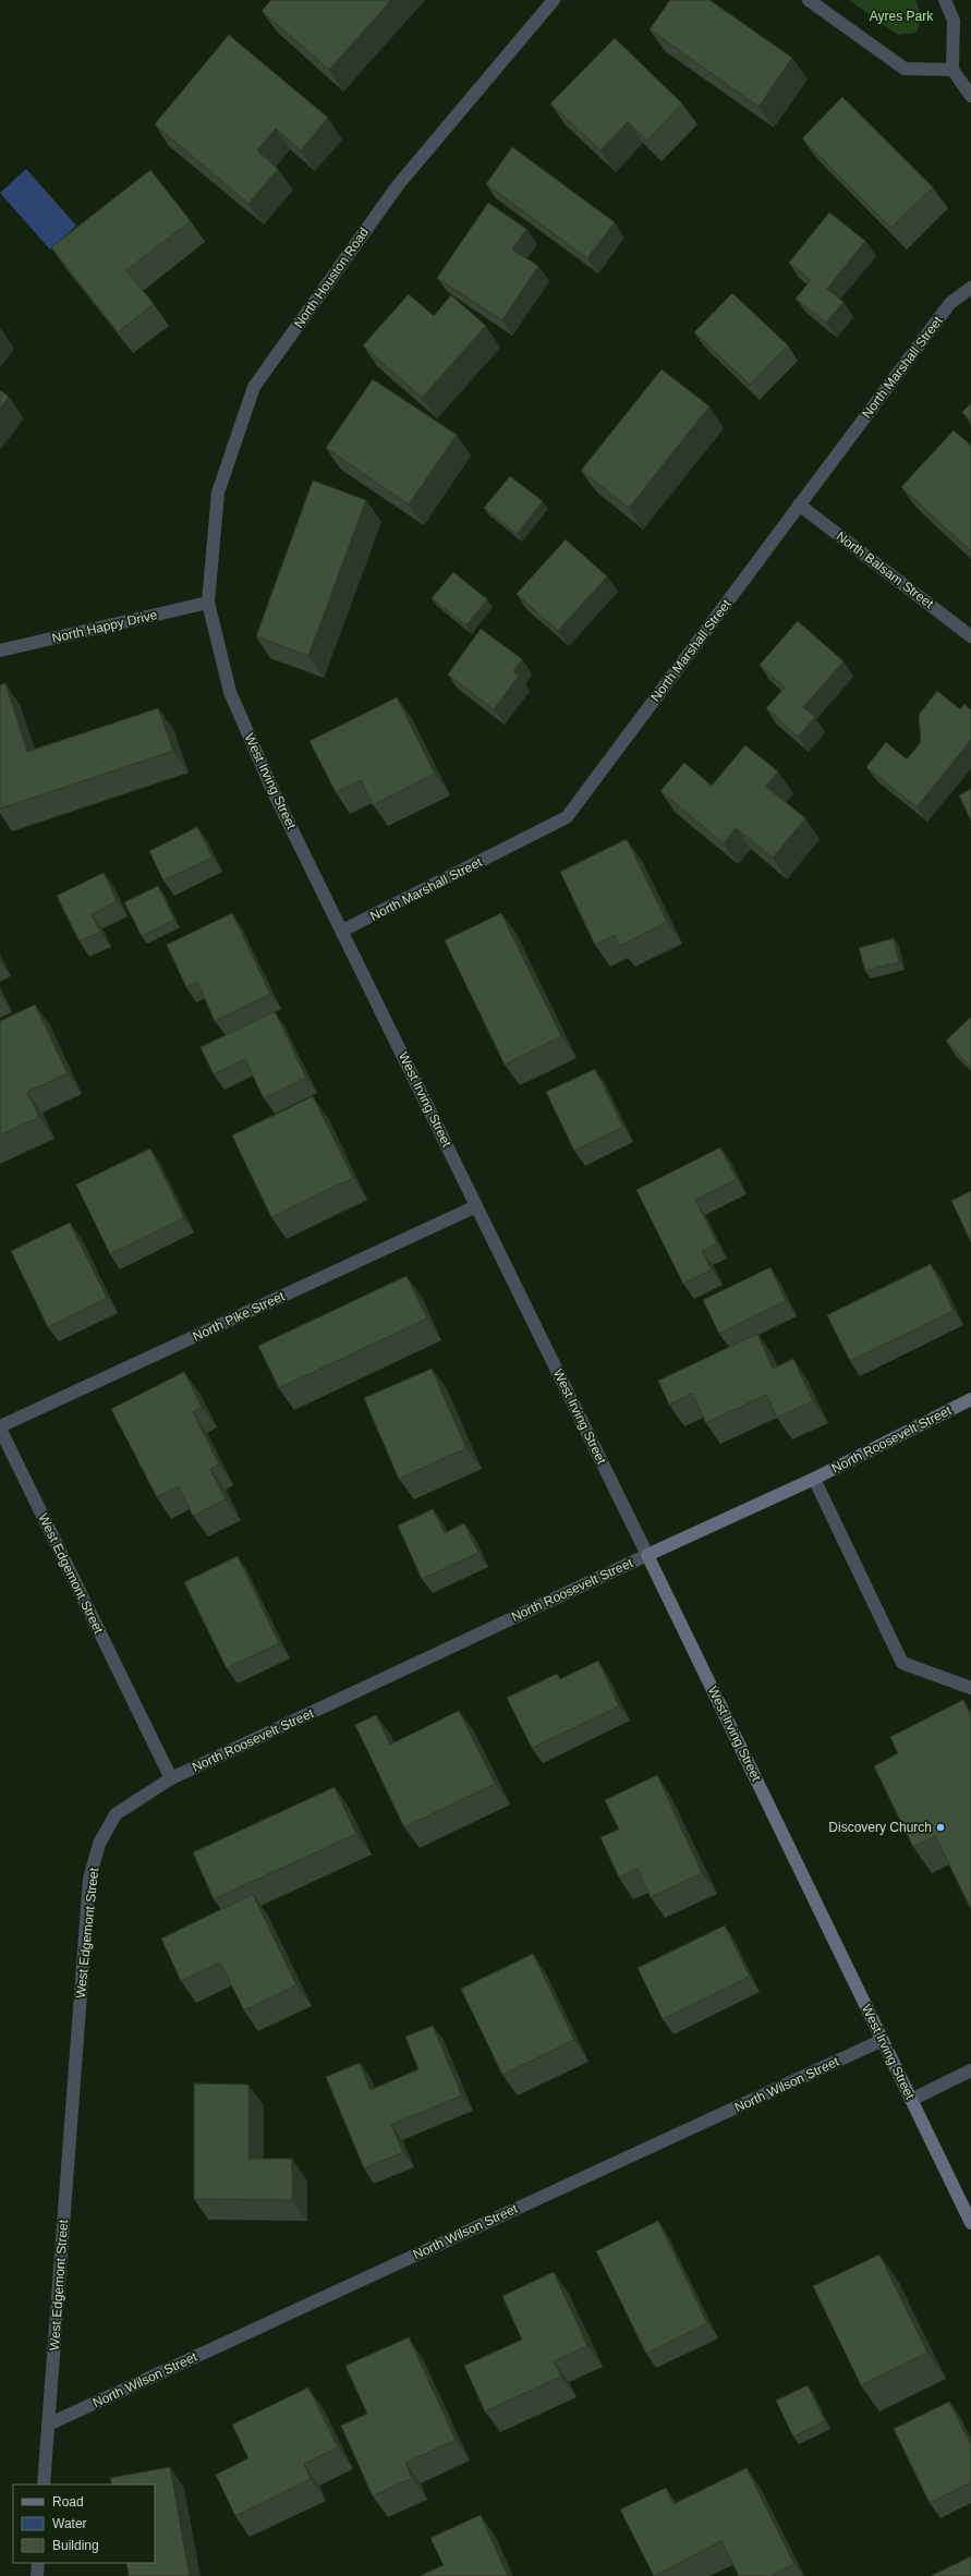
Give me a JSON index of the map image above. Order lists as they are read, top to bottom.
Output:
{
  "streets": {
    "street": [
      "North Houston Road",
      "North Marshall Street",
      "North Balsam Street",
      "North Happy Drive",
      "West Irving Street",
      "North Pike Street",
      "North Roosevelt Street",
      "West Edgemont Street",
      "North Wilson Street"
    ]
  },
  "crossings": [
    ["North Houston Road", "North Happy Drive"],
    ["North Houston Road", "West Irving Street"],
    ["North Marshall Street", "North Balsam Street"],
    ["North Marshall Street", "West Irving Street"],
    ["North Happy Drive", "West Irving Street"],
    ["West Irving Street", "North Pike Street"],
    ["West Irving Street", "North Roosevelt Street"],
    ["West Irving Street", "North Wilson Street"],
    ["North Pike Street", "West Edgemont Street"],
    ["North Roosevelt Street", "West Edgemont Street"],
    ["West Edgemont Street", "North Wilson Street"]
  ],
  "parks": ["Ayres Park"],
  "places": ["Discovery Church"],
  "legend": ["Road", "Water", "Building"]
}
